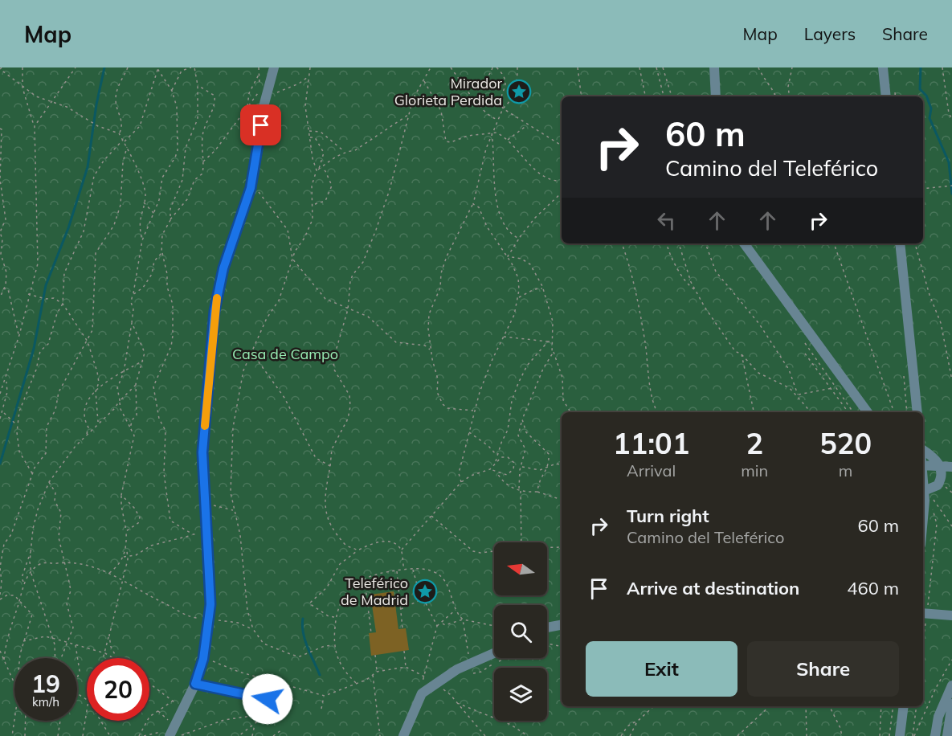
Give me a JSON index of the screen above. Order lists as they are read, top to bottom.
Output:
{
  "parks": ["Casa de Campo"],
  "places": {
    "place": ["Mirador Glorieta Perdida", "Teleférico de Madrid"]
  },
  "north": "left",
  "page": {
    "header": "Map",
    "nav": ["Map", "Layers", "Share"],
    "turn": ["60 m", "Camino del Teleférico"],
    "eta": [
      "11:01",
      "Arrival",
      "2",
      "min",
      "520",
      "m"
    ],
    "list": [
      {
        "name": "Turn right",
        "note": "Camino del Teleférico",
        "value": "60 m"
      },
      {
        "name": "Arrive at destination",
        "value": "460 m"
      }
    ],
    "buttons": ["Exit", "Share"],
    "speed": "19 km/h",
    "limit": "20"
  }
}
